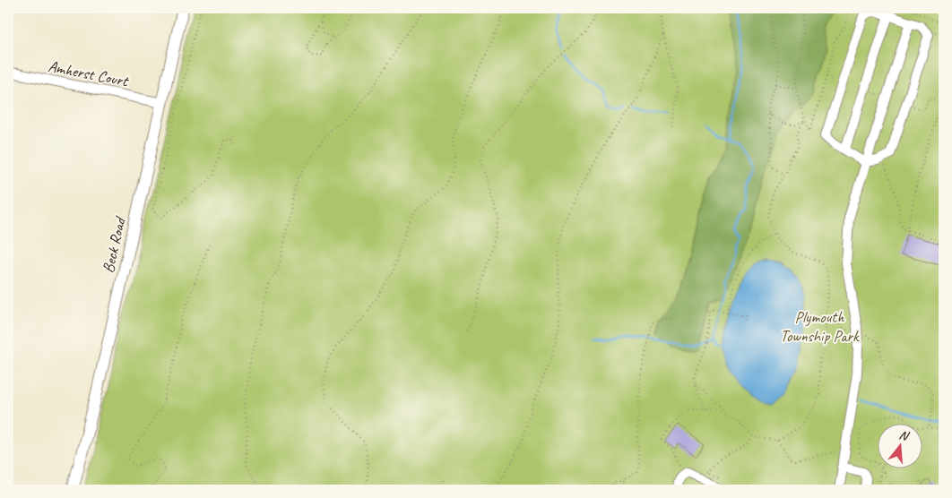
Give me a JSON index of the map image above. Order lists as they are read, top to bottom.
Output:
{
  "streets": {
    "main road": ["Beck Road"],
    "street": ["Amherst Court"]
  },
  "crossings": [
    ["Amherst Court", "Beck Road"]
  ],
  "parks": ["Plymouth Township Park"],
  "north": "top"
}
